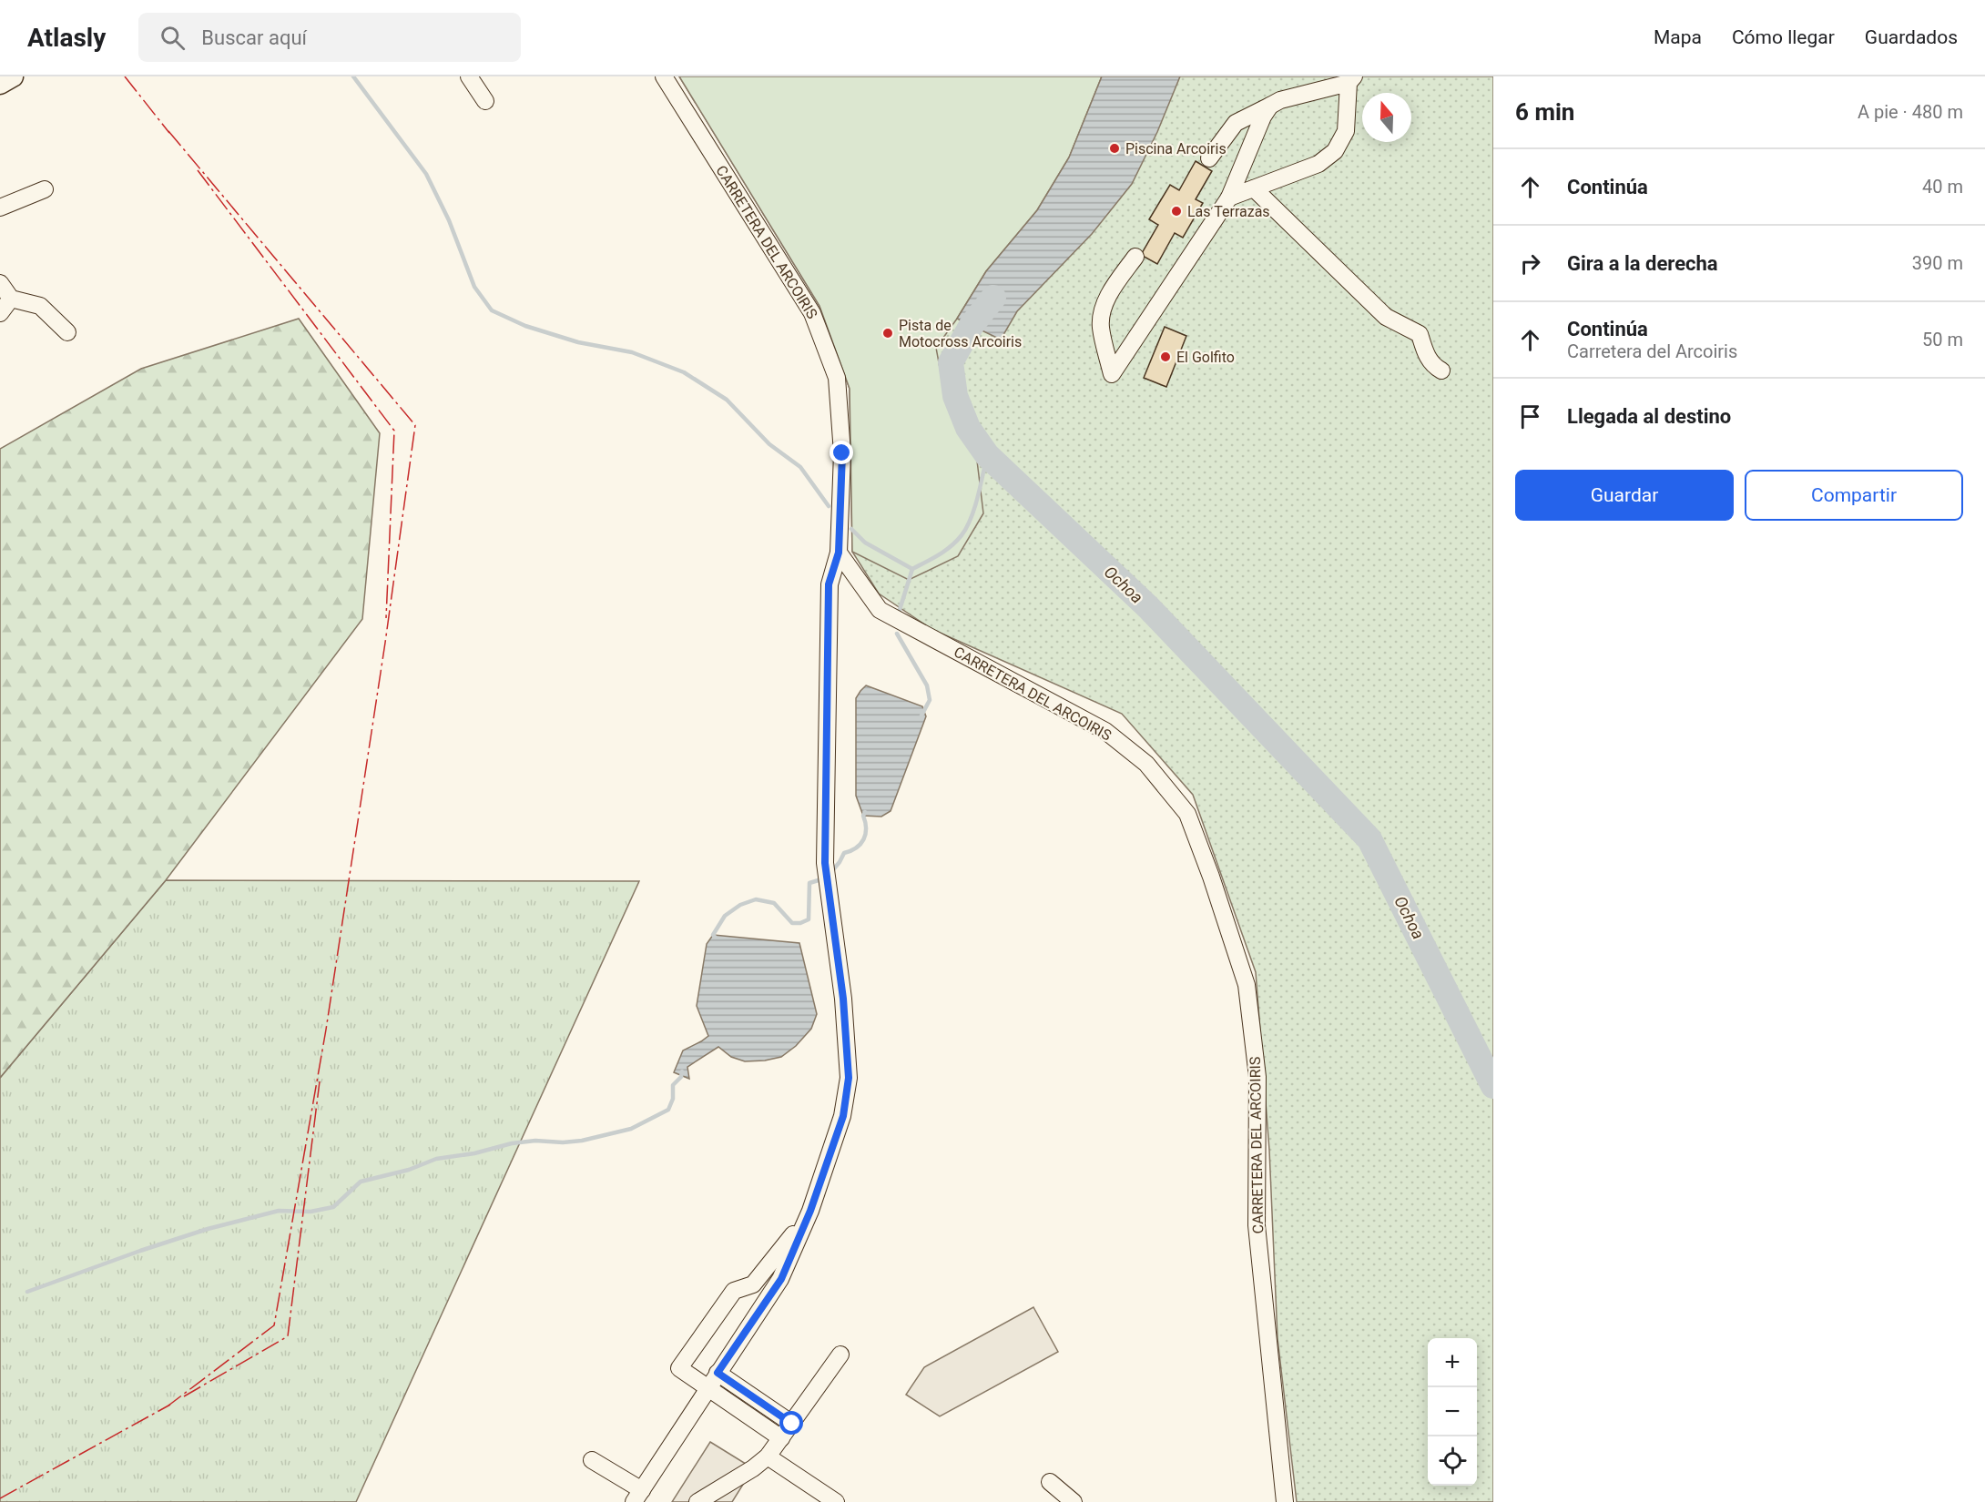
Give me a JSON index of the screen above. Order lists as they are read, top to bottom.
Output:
{
  "streets": {
    "street": ["CARRETERA DEL ARCOIRIS"]
  },
  "water": ["Ochoa"],
  "places": [
    "Piscina Arcoiris",
    "Las Terrazas",
    "Pista de Motocross Arcoiris",
    "El Golfito"
  ],
  "north": "top",
  "page": {
    "header": "Atlasly",
    "search": "Buscar aquí",
    "nav": ["Mapa", "Cómo llegar", "Guardados"],
    "heading": ["6 min", "A pie · 480 m"],
    "list": [
      ["Continúa", "40 m"],
      ["Gira a la derecha", "390 m"],
      ["Continúa", "Carretera del Arcoiris", "50 m"],
      "Llegada al destino"
    ],
    "buttons": ["Guardar", "Compartir"],
    "map_buttons": ["+", "−"]
  }
}
